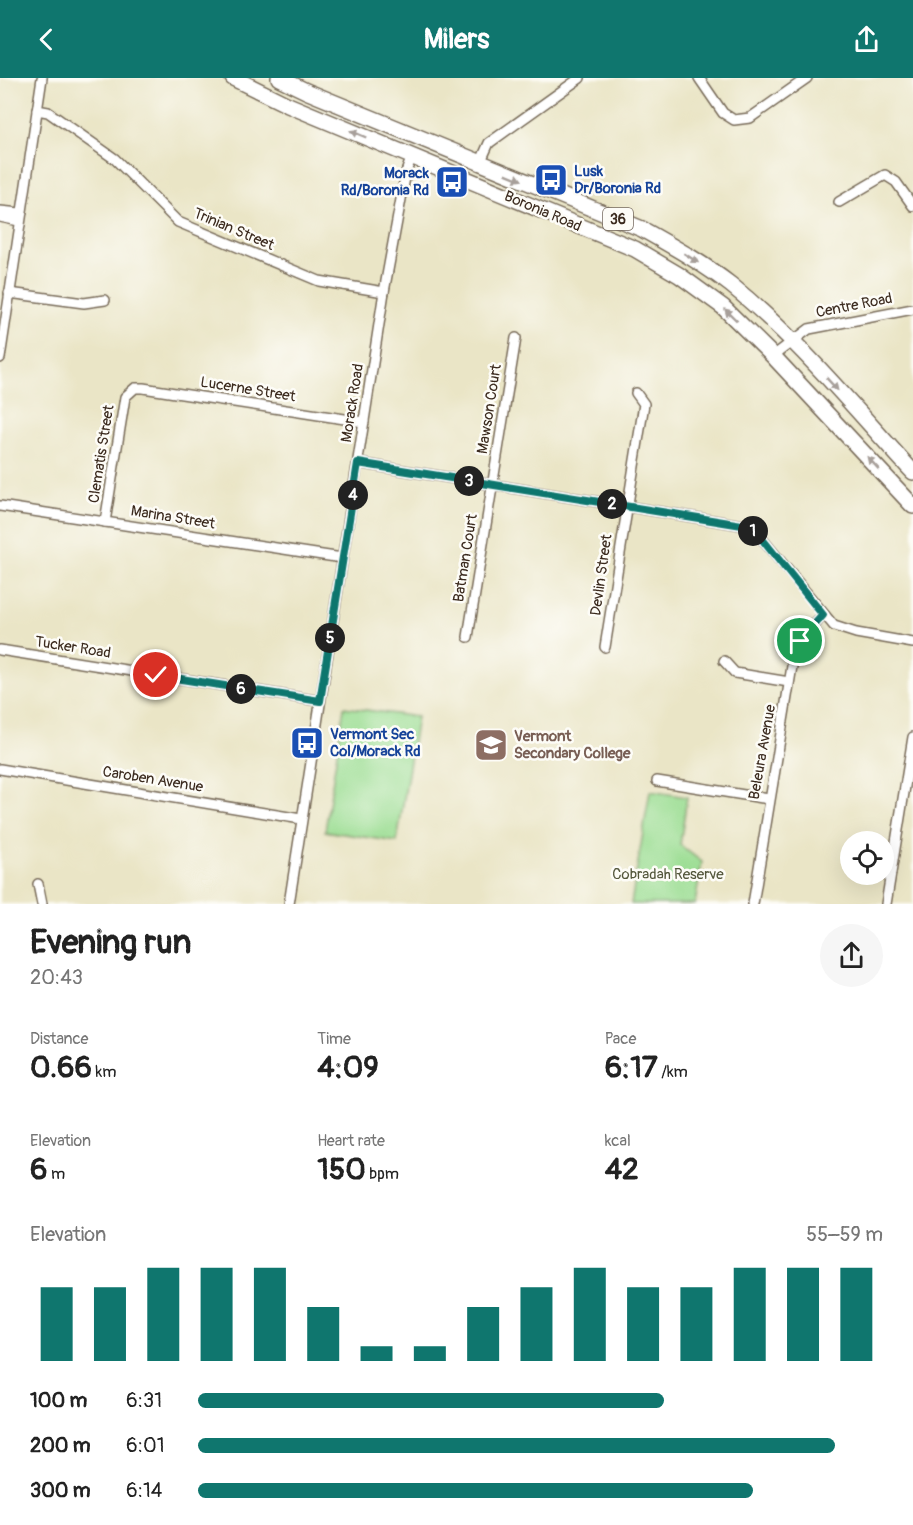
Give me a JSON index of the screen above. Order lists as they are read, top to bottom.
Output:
{
  "streets": {
    "main road": ["Boronia Road", "36"],
    "street": [
      "Trinian Street",
      "Centre Road",
      "Lucerne Street",
      "Morack Road",
      "Mawson Court",
      "Clematis Street",
      "Marina Street",
      "Batman Court",
      "Devlin Street",
      "Tucker Road",
      "Beleura Avenue",
      "Caroben Avenue"
    ]
  },
  "crossings": [
    ["Boronia Road", "Centre Road"],
    ["Boronia Road", "Morack Road"],
    ["Trinian Street", "Morack Road"],
    ["Lucerne Street", "Morack Road"],
    ["Lucerne Street", "Clematis Street"],
    ["Morack Road", "Marina Street"],
    ["Morack Road", "Tucker Road"],
    ["Morack Road", "Caroben Avenue"],
    ["Mawson Court", "Batman Court"],
    ["Clematis Street", "Marina Street"]
  ],
  "parks": ["Cobradah Reserve"],
  "places": {
    "bus stop": ["Lusk Dr/Boronia Rd", "Morack Rd/Boronia Rd", "Vermont Sec Col/Morack Rd"],
    "school or university": ["Vermont Secondary College"]
  },
  "page": {
    "header": "Milers",
    "pins": [
      "3",
      "4",
      "2",
      "1",
      "5",
      "6"
    ],
    "heading": ["Evening run", "20:43"],
    "stats": [
      ["Distance", "0.66 km"],
      ["Time", "4:09"],
      ["Pace", "6:17 /km"],
      ["Elevation", "6 m"],
      ["Heart rate", "150 bpm"],
      ["kcal", "42"]
    ],
    "chart": ["Elevation", "55–59 m"],
    "list": [
      {
        "name": "100 m",
        "note": "6:31"
      },
      {
        "name": "200 m",
        "note": "6:01"
      },
      {
        "name": "300 m",
        "note": "6:14"
      }
    ]
  }
}
